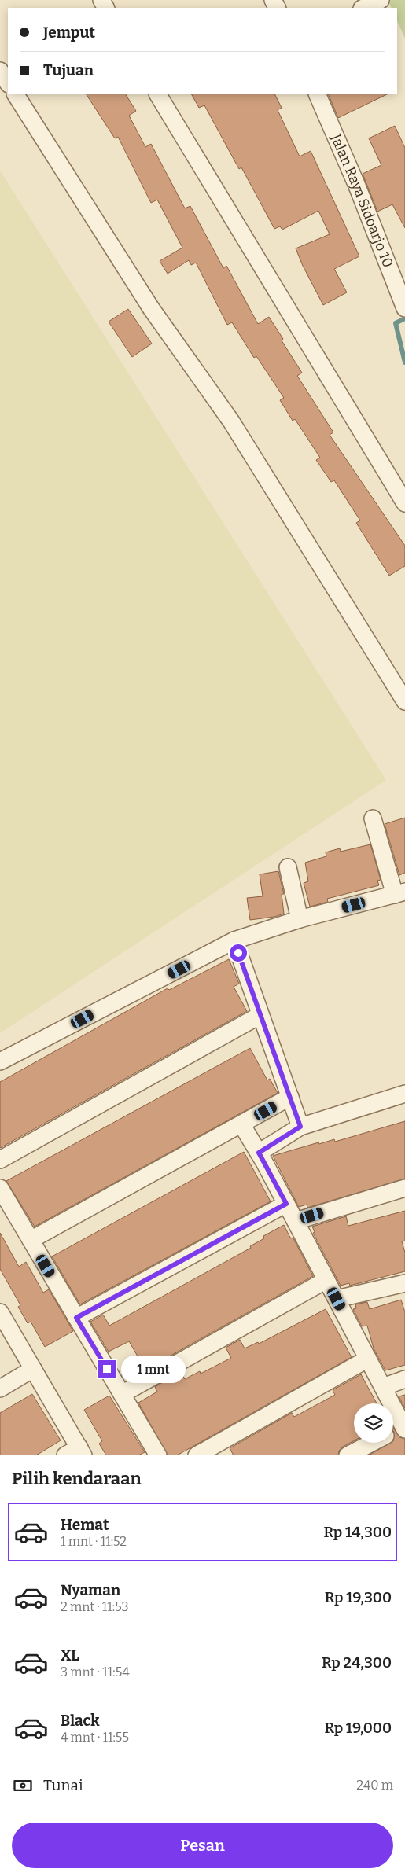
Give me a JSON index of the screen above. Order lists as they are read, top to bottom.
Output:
{
  "streets": {
    "street": ["Jalan Raya Sidoarjo 10"]
  },
  "page": {
    "banner": ["Jemput", "Tujuan"],
    "bubble": "1 mnt",
    "heading": "Pilih kendaraan",
    "list": [
      {
        "name": "Hemat",
        "note": "1 mnt · 11:52",
        "value": "Rp 14,300"
      },
      {
        "name": "Nyaman",
        "note": "2 mnt · 11:53",
        "value": "Rp 19,300"
      },
      {
        "name": "XL",
        "note": "3 mnt · 11:54",
        "value": "Rp 24,300"
      },
      {
        "name": "Black",
        "note": "4 mnt · 11:55",
        "value": "Rp 19,000"
      }
    ],
    "pay": ["Tunai", "240 m"],
    "buttons": "Pesan"
  }
}
